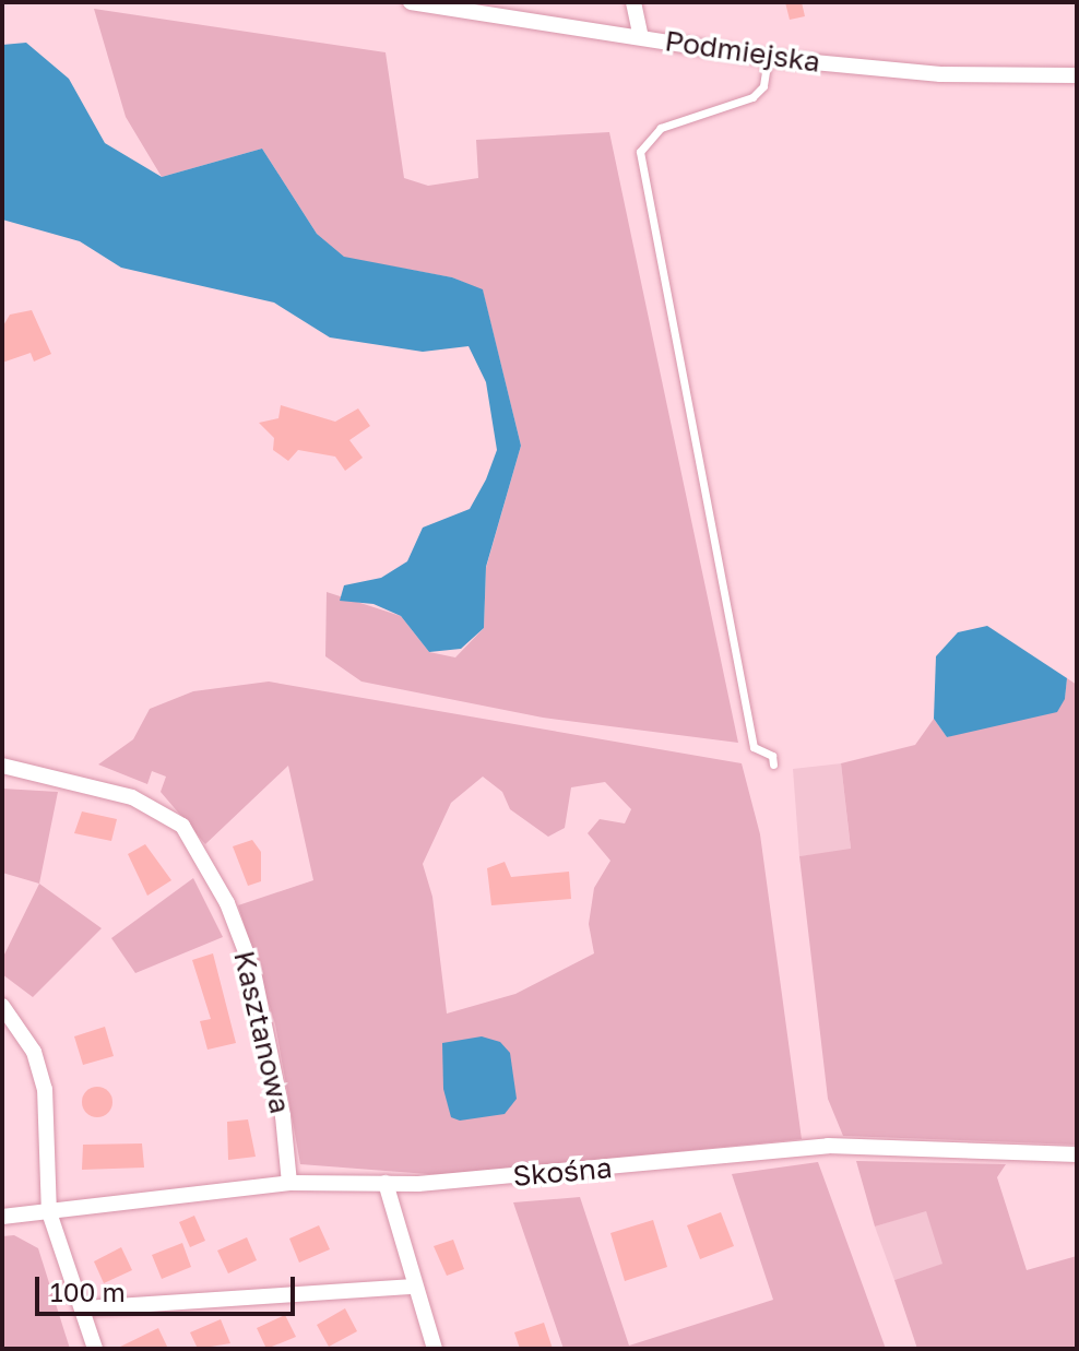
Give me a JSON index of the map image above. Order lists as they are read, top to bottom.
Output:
{
  "streets": {
    "street": ["Podmiejska", "Kasztanowa", "Skośna"]
  },
  "crossings": [
    ["Kasztanowa", "Skośna"]
  ],
  "scale_bar": "100 m"
}
